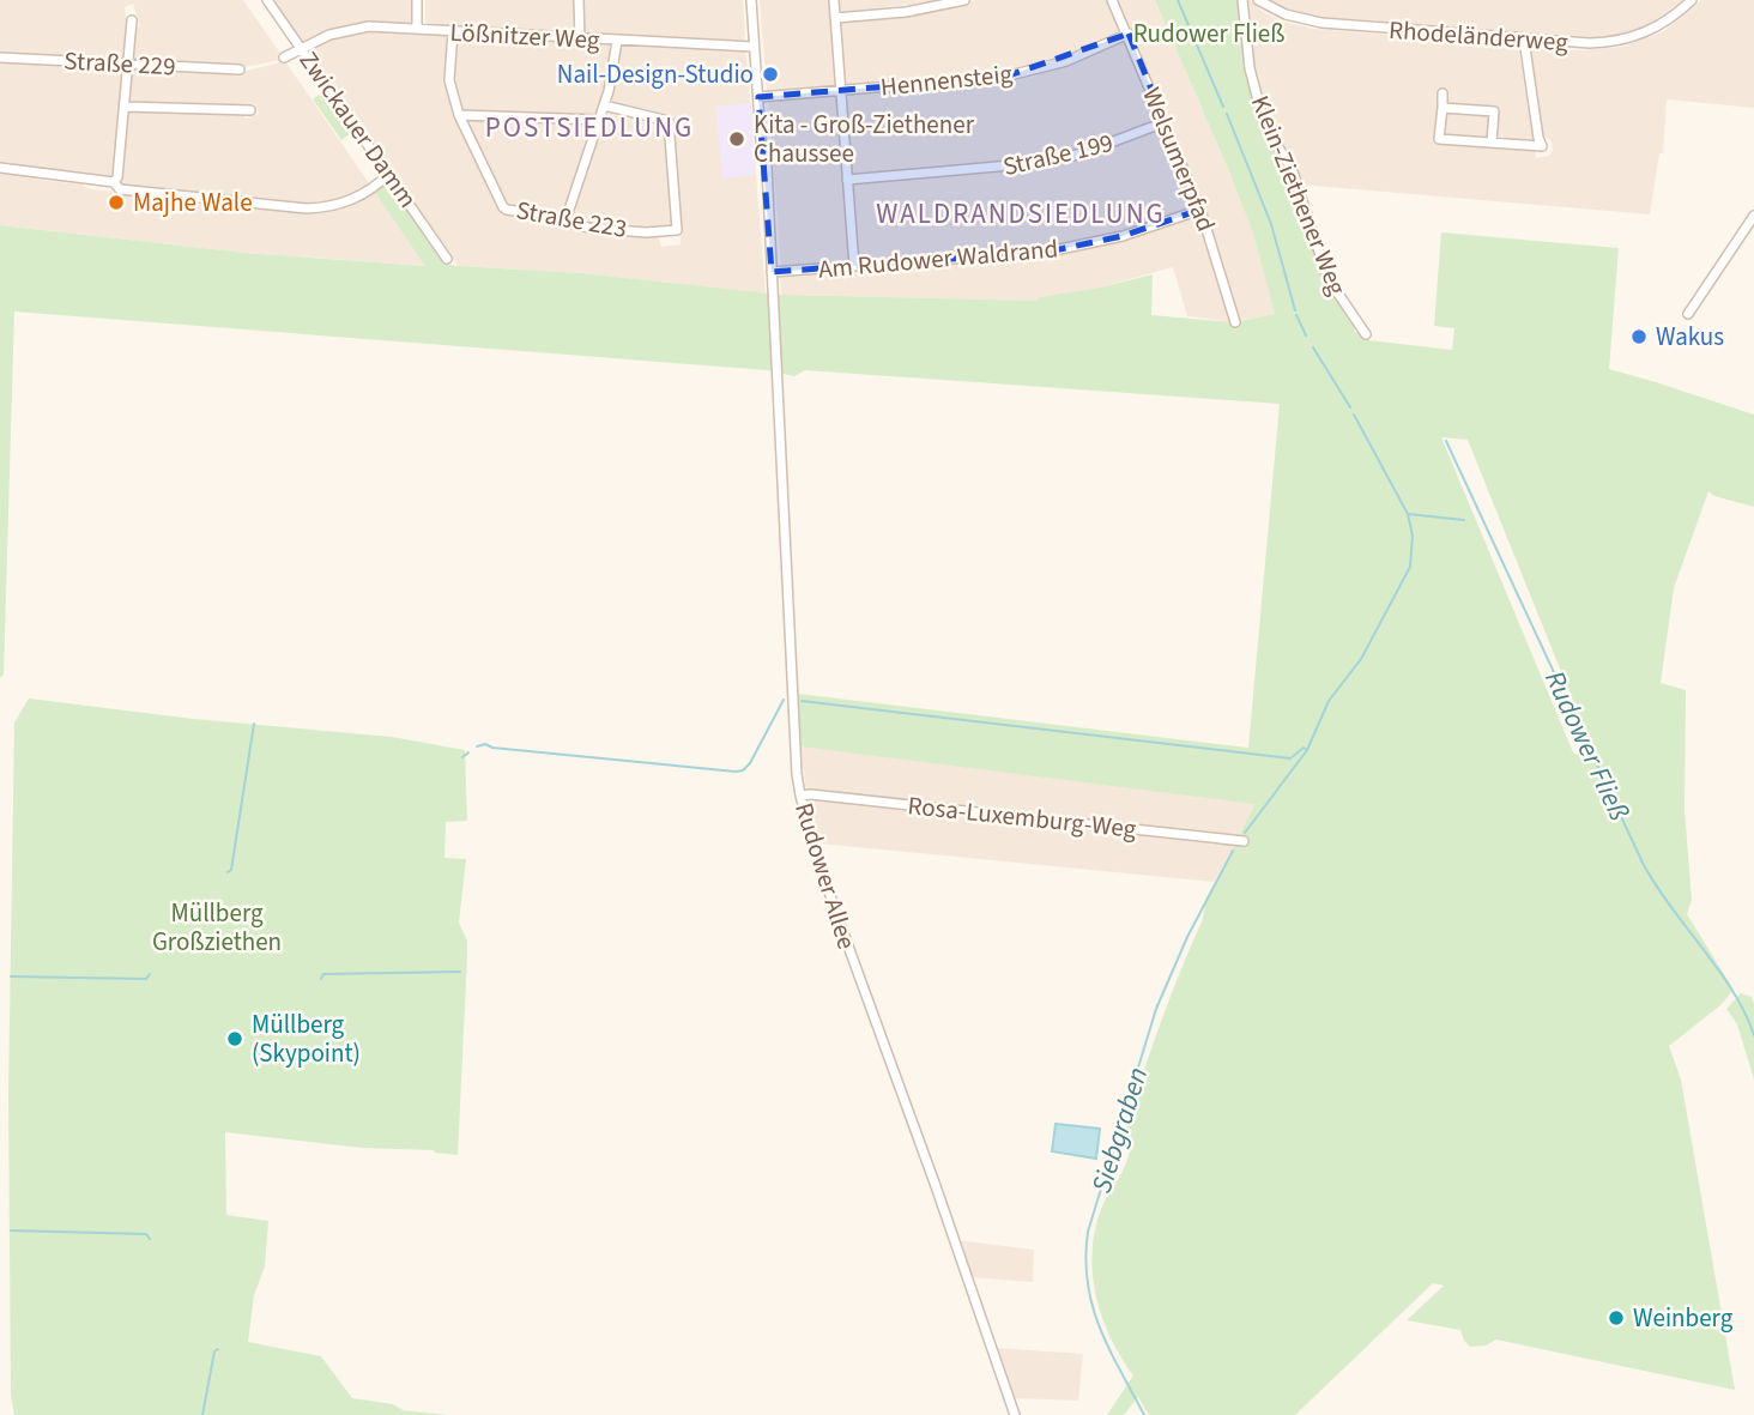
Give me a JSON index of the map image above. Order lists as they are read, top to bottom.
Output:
{
  "streets": {
    "street": [
      "Lößnitzer Weg",
      "Rhodeländerweg",
      "Straße 229",
      "Hennensteig",
      "Zwickauer Damm",
      "Straße 199",
      "Welsumerpfad",
      "Klein-Ziethener Weg",
      "Straße 223",
      "Am Rudower Waldrand",
      "Rosa-Luxemburg-Weg",
      "Rudower Allee"
    ]
  },
  "crossings": [
    ["Lößnitzer Weg", "Zwickauer Damm"],
    ["Lößnitzer Weg", "Straße 223"],
    ["Lößnitzer Weg", "Rudower Allee"],
    ["Hennensteig", "Welsumerpfad"],
    ["Hennensteig", "Rudower Allee"],
    ["Straße 199", "Welsumerpfad"],
    ["Welsumerpfad", "Am Rudower Waldrand"],
    ["Am Rudower Waldrand", "Rudower Allee"],
    ["Rosa-Luxemburg-Weg", "Rudower Allee"]
  ],
  "districts": ["POSTSIEDLUNG", "WALDRANDSIEDLUNG"],
  "water": ["Rudower Fließ", "Siebgraben"],
  "parks": ["Rudower Fließ", "Müllberg Großziethen"],
  "places": [
    "Nail-Design-Studio",
    "Kita - Groß-Ziethener Chaussee",
    "Majhe Wale",
    "Wakus",
    "Müllberg (Skypoint)",
    "Weinberg"
  ]
}
